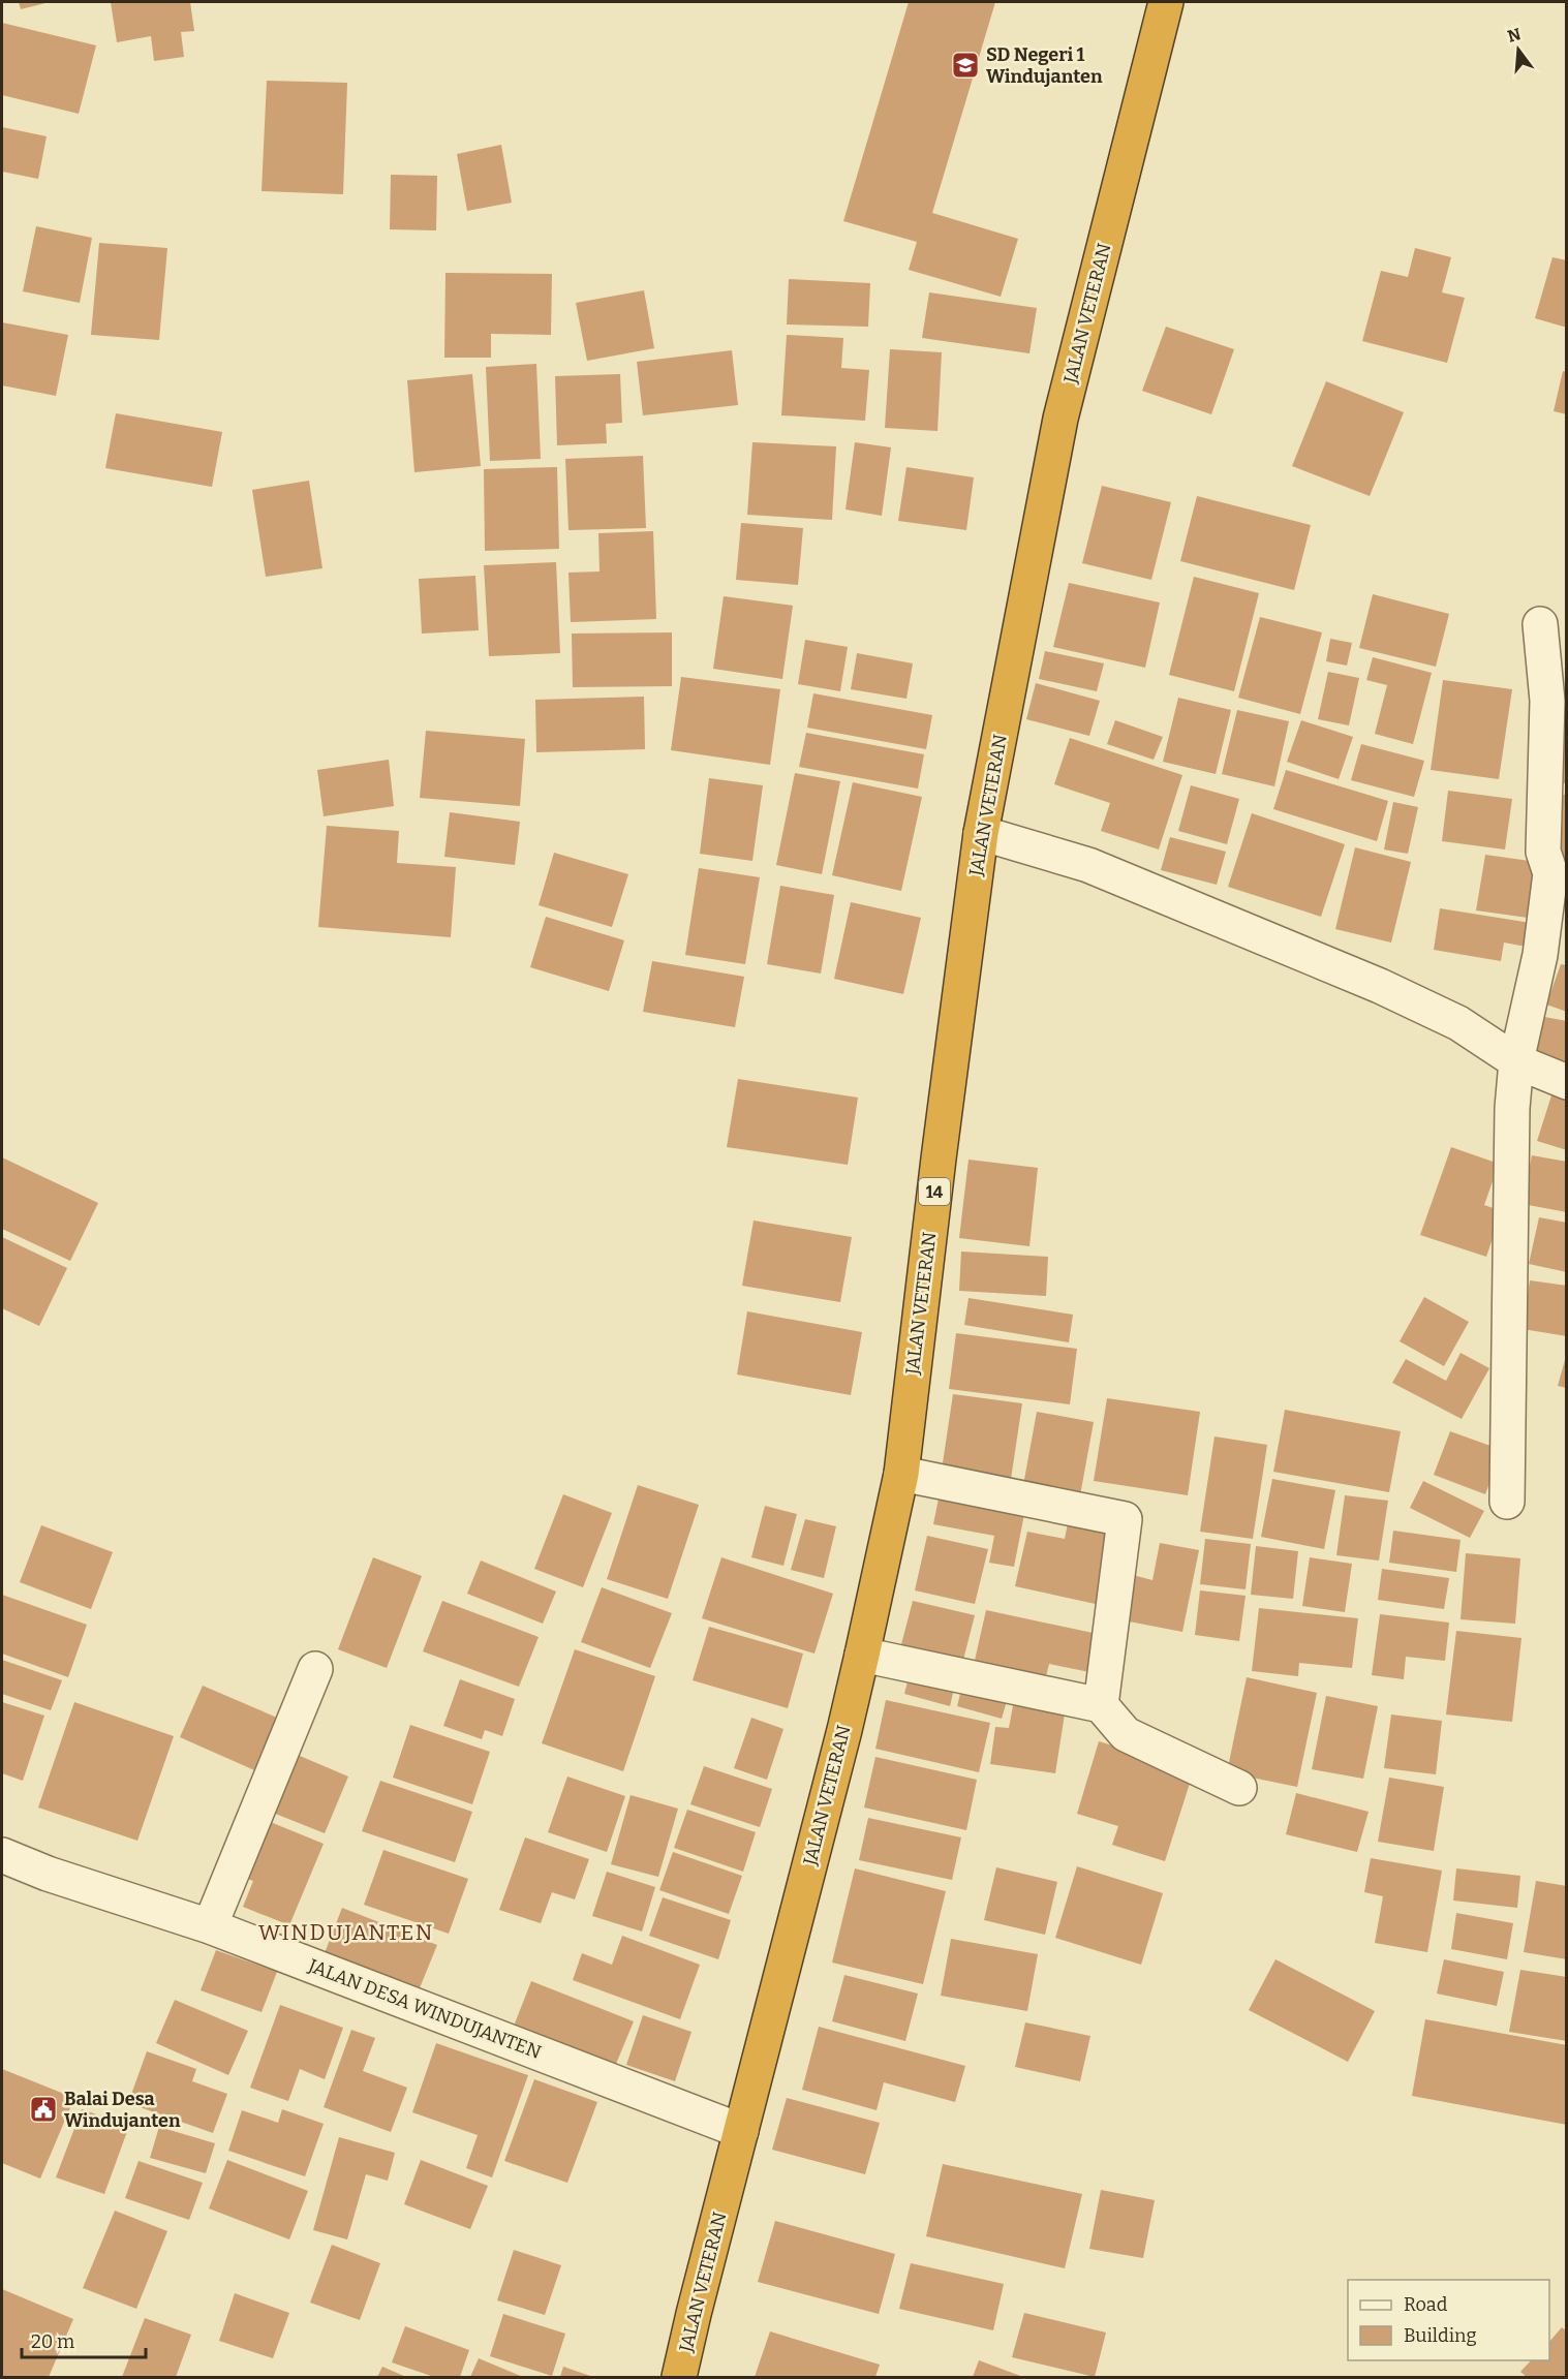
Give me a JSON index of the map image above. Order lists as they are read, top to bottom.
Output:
{
  "streets": {
    "highway": ["JALAN VETERAN", "14"],
    "street": ["JALAN DESA WINDUJANTEN"]
  },
  "crossings": [
    ["JALAN VETERAN", "JALAN DESA WINDUJANTEN"]
  ],
  "districts": ["WINDUJANTEN"],
  "places": {
    "school or university": ["SD Negeri 1 Windujanten"],
    "public building": ["Balai Desa Windujanten"]
  },
  "legend": ["Road", "Building"],
  "scale_bar": "20 m",
  "north": "top"
}
